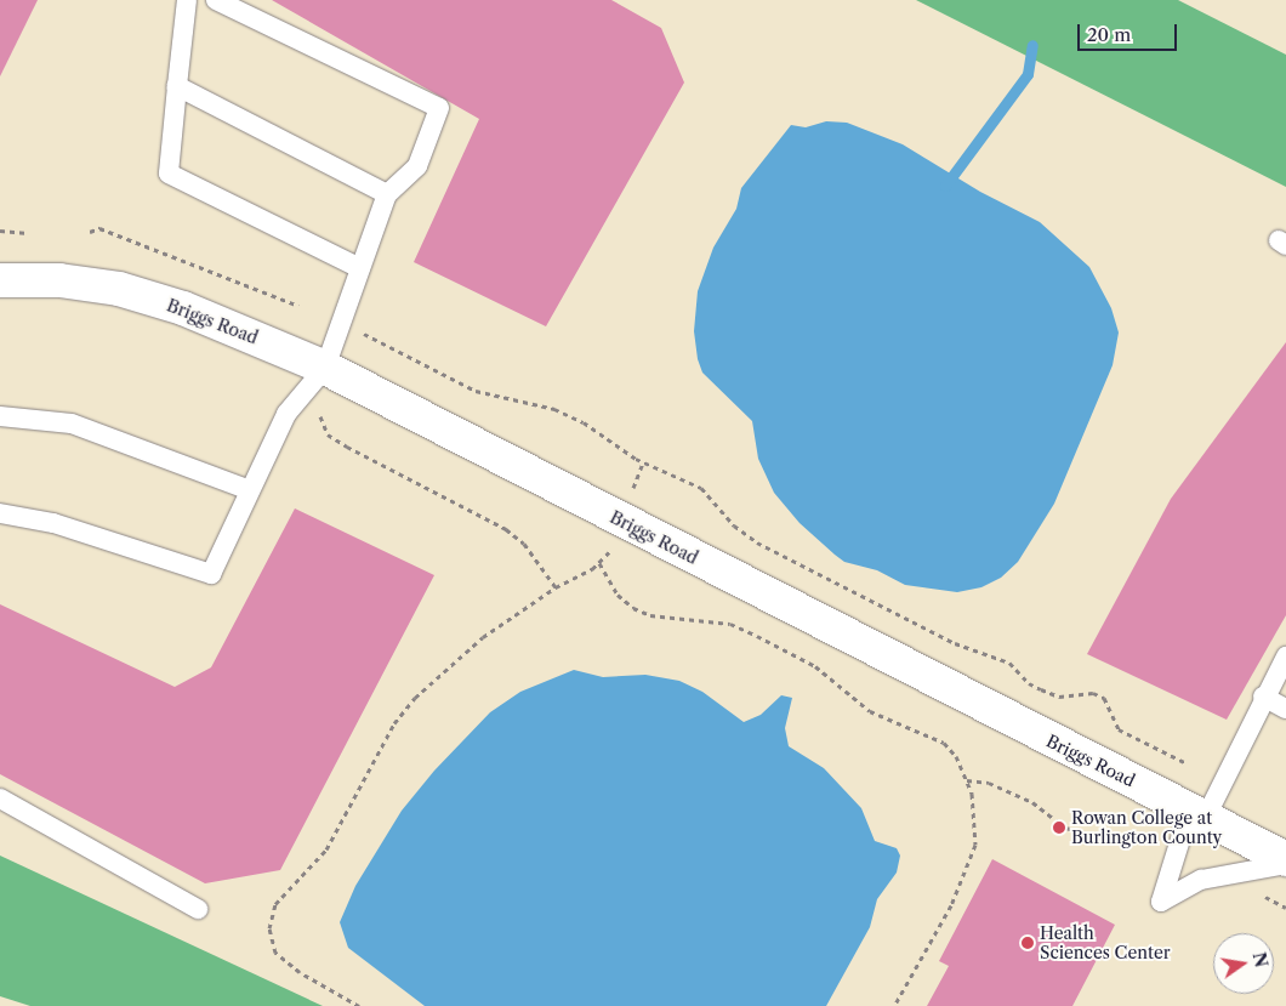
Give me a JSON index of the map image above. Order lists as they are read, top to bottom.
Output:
{
  "streets": {
    "street": ["Briggs Road"]
  },
  "places": ["Rowan College at Burlington County", "Health Sciences Center"],
  "scale_bar": "20 m",
  "north": "right"
}
